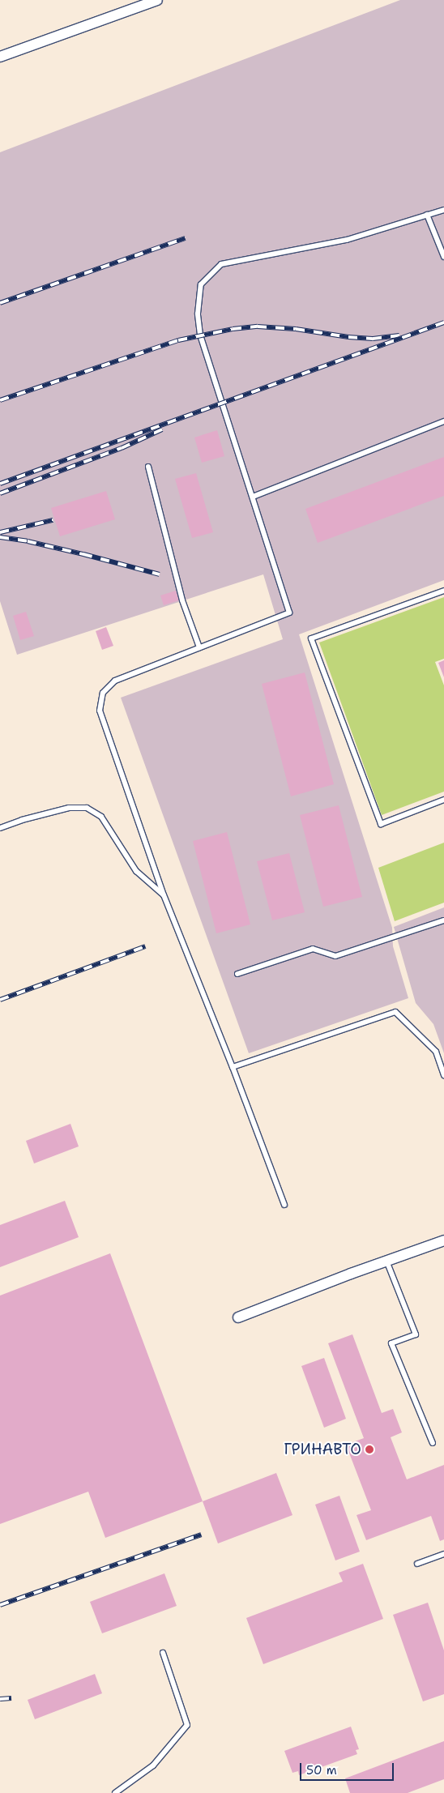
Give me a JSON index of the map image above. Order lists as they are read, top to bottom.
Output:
{
  "places": ["ГРИНАВТО"],
  "scale_bar": "50 m"
}
